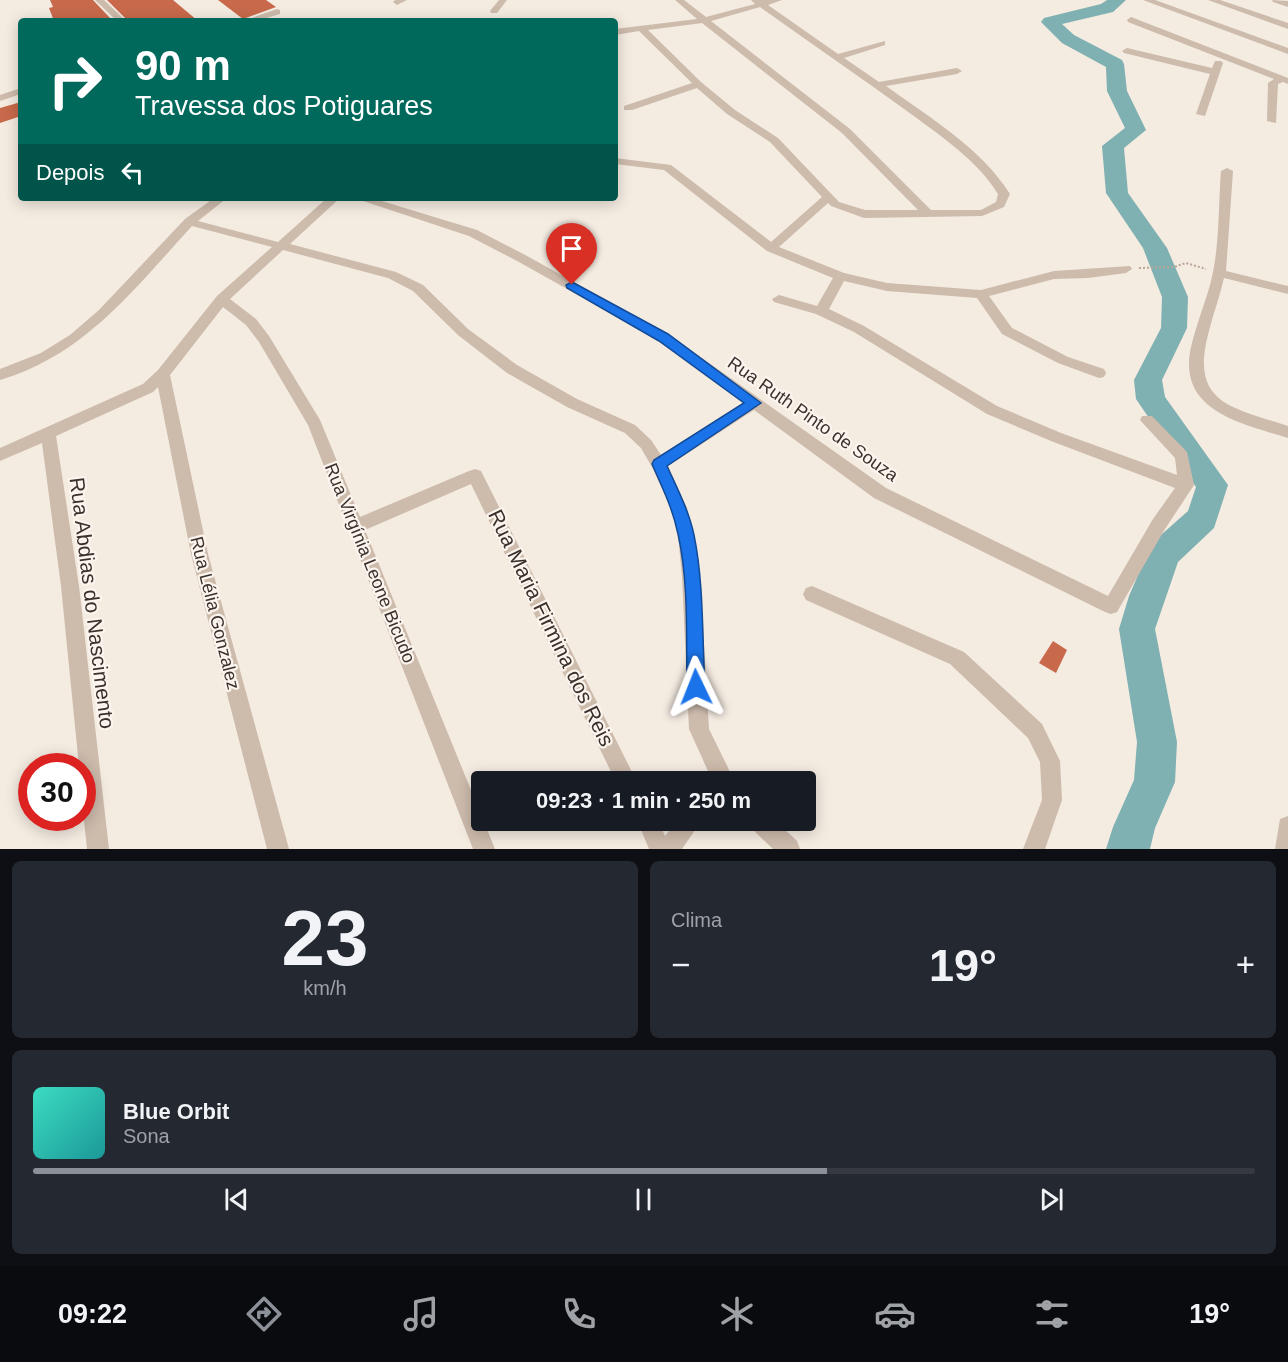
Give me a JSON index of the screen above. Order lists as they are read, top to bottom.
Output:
{
  "streets": {
    "street": [
      "Rua Ruth Pinto de Souza",
      "Rua Virgínia Leone Bicudo",
      "Rua Abdias do Nascimento",
      "Rua Lélia Gonzalez",
      "Rua Maria Firmina dos Reis"
    ]
  },
  "crossings": [
    ["Rua Virgínia Leone Bicudo", "Rua Maria Firmina dos Reis"]
  ],
  "page": {
    "turn": ["90 m", "Travessa dos Potiguares"],
    "then": "Depois",
    "limit": "30",
    "trip": "09:23 · 1 min · 250 m",
    "tile": [
      ["23", "km/h"],
      "Clima"
    ],
    "heat": ["−", "19°", "+"],
    "song": ["Blue Orbit", "Sona"],
    "tabs": ["09:22", "19°"]
  }
}
